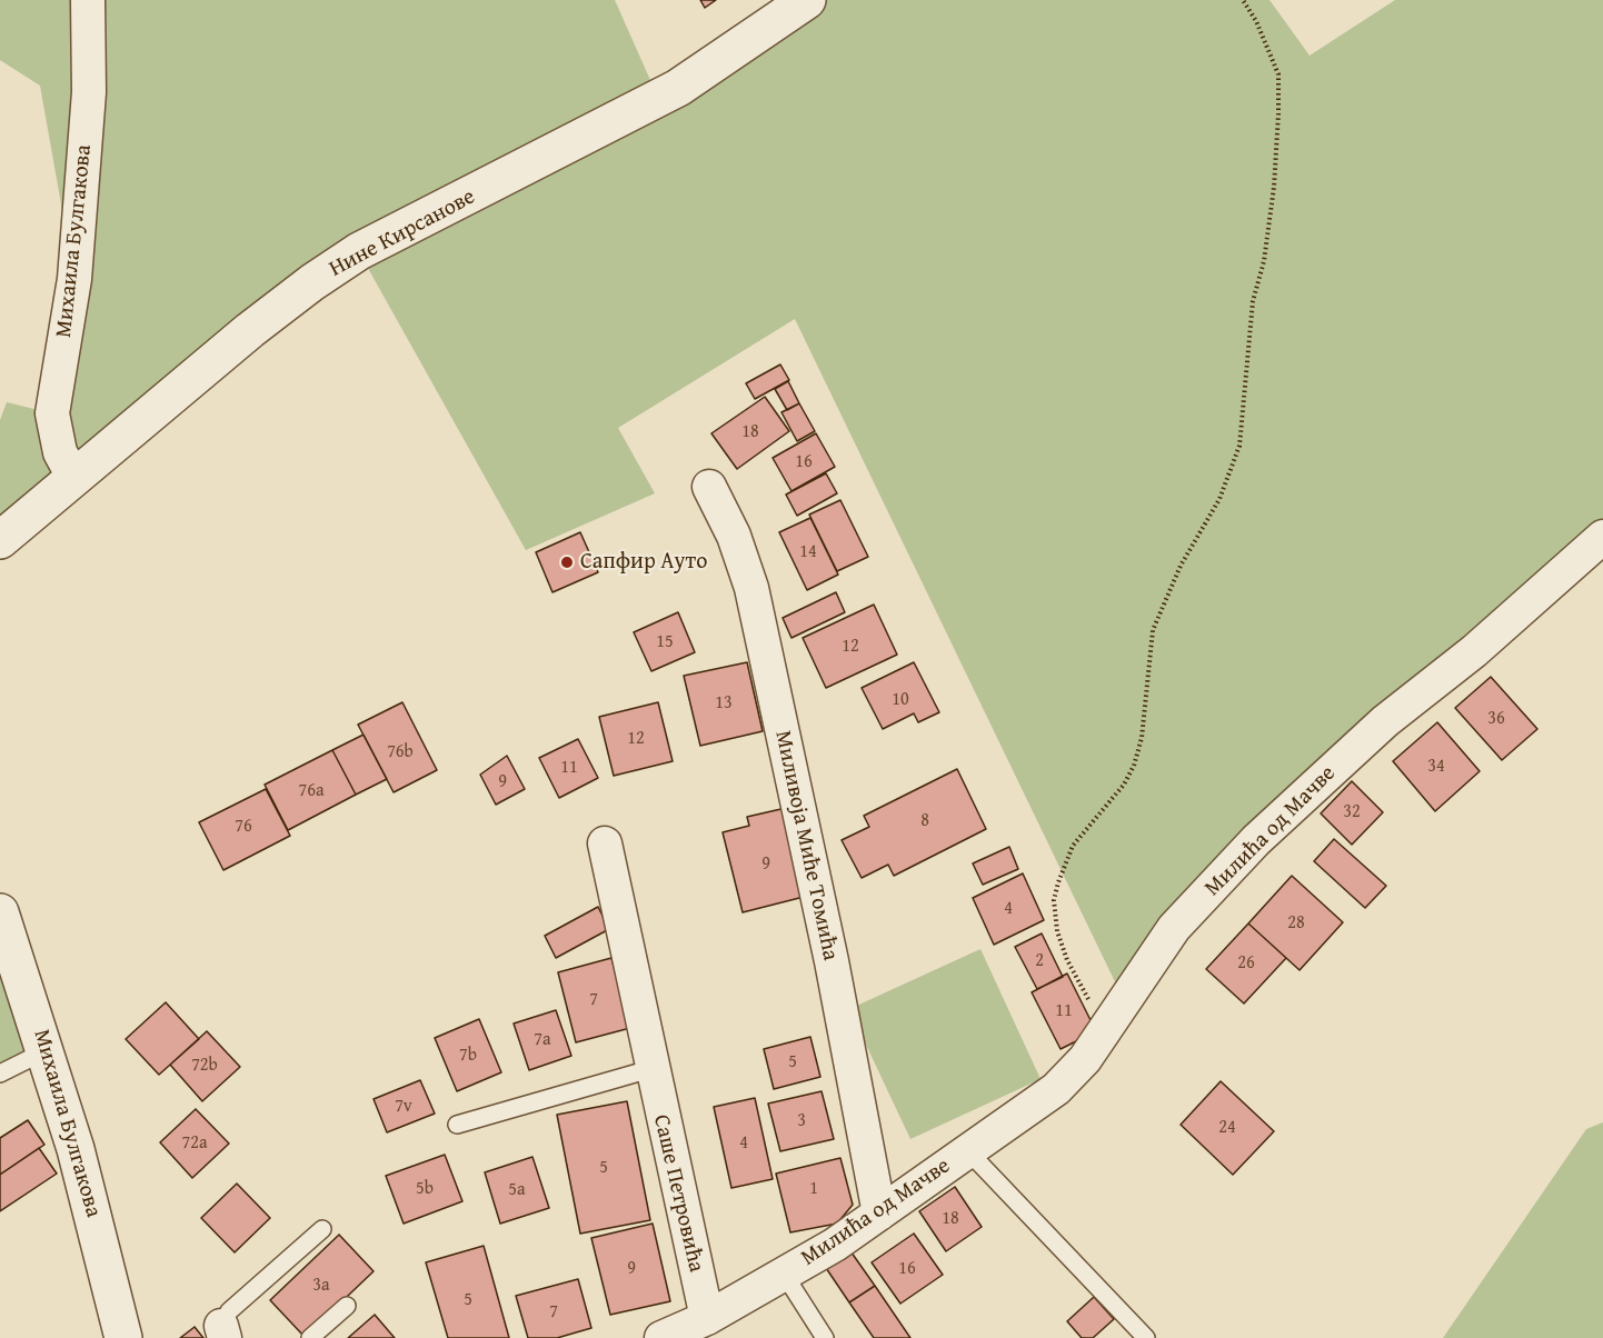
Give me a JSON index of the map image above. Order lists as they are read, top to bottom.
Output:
{
  "streets": {
    "street": [
      "Нине Кирсанове",
      "Михаила Булгакова",
      "Милића од Мачве",
      "Миливоја Миће Томића",
      "Саше Петровића"
    ]
  },
  "crossings": [
    ["Нине Кирсанове", "Михаила Булгакова"],
    ["Милића од Мачве", "Миливоја Миће Томића"],
    ["Милића од Мачве", "Саше Петровића"]
  ],
  "places": ["Сапфир Ауто"],
  "house_numbers": [
    "18",
    "16",
    "14",
    "15",
    "12",
    "10",
    "13",
    "36",
    "12",
    "76b",
    "34",
    "11",
    "9",
    "76a",
    "32",
    "8",
    "76",
    "9",
    "4",
    "28",
    "2",
    "26",
    "7",
    "11",
    "7a",
    "7b",
    "5",
    "72b",
    "7v",
    "3",
    "24",
    "72a",
    "4",
    "5",
    "5b",
    "1",
    "5a",
    "18",
    "9",
    "16",
    "3a",
    "5",
    "7"
  ]
}
